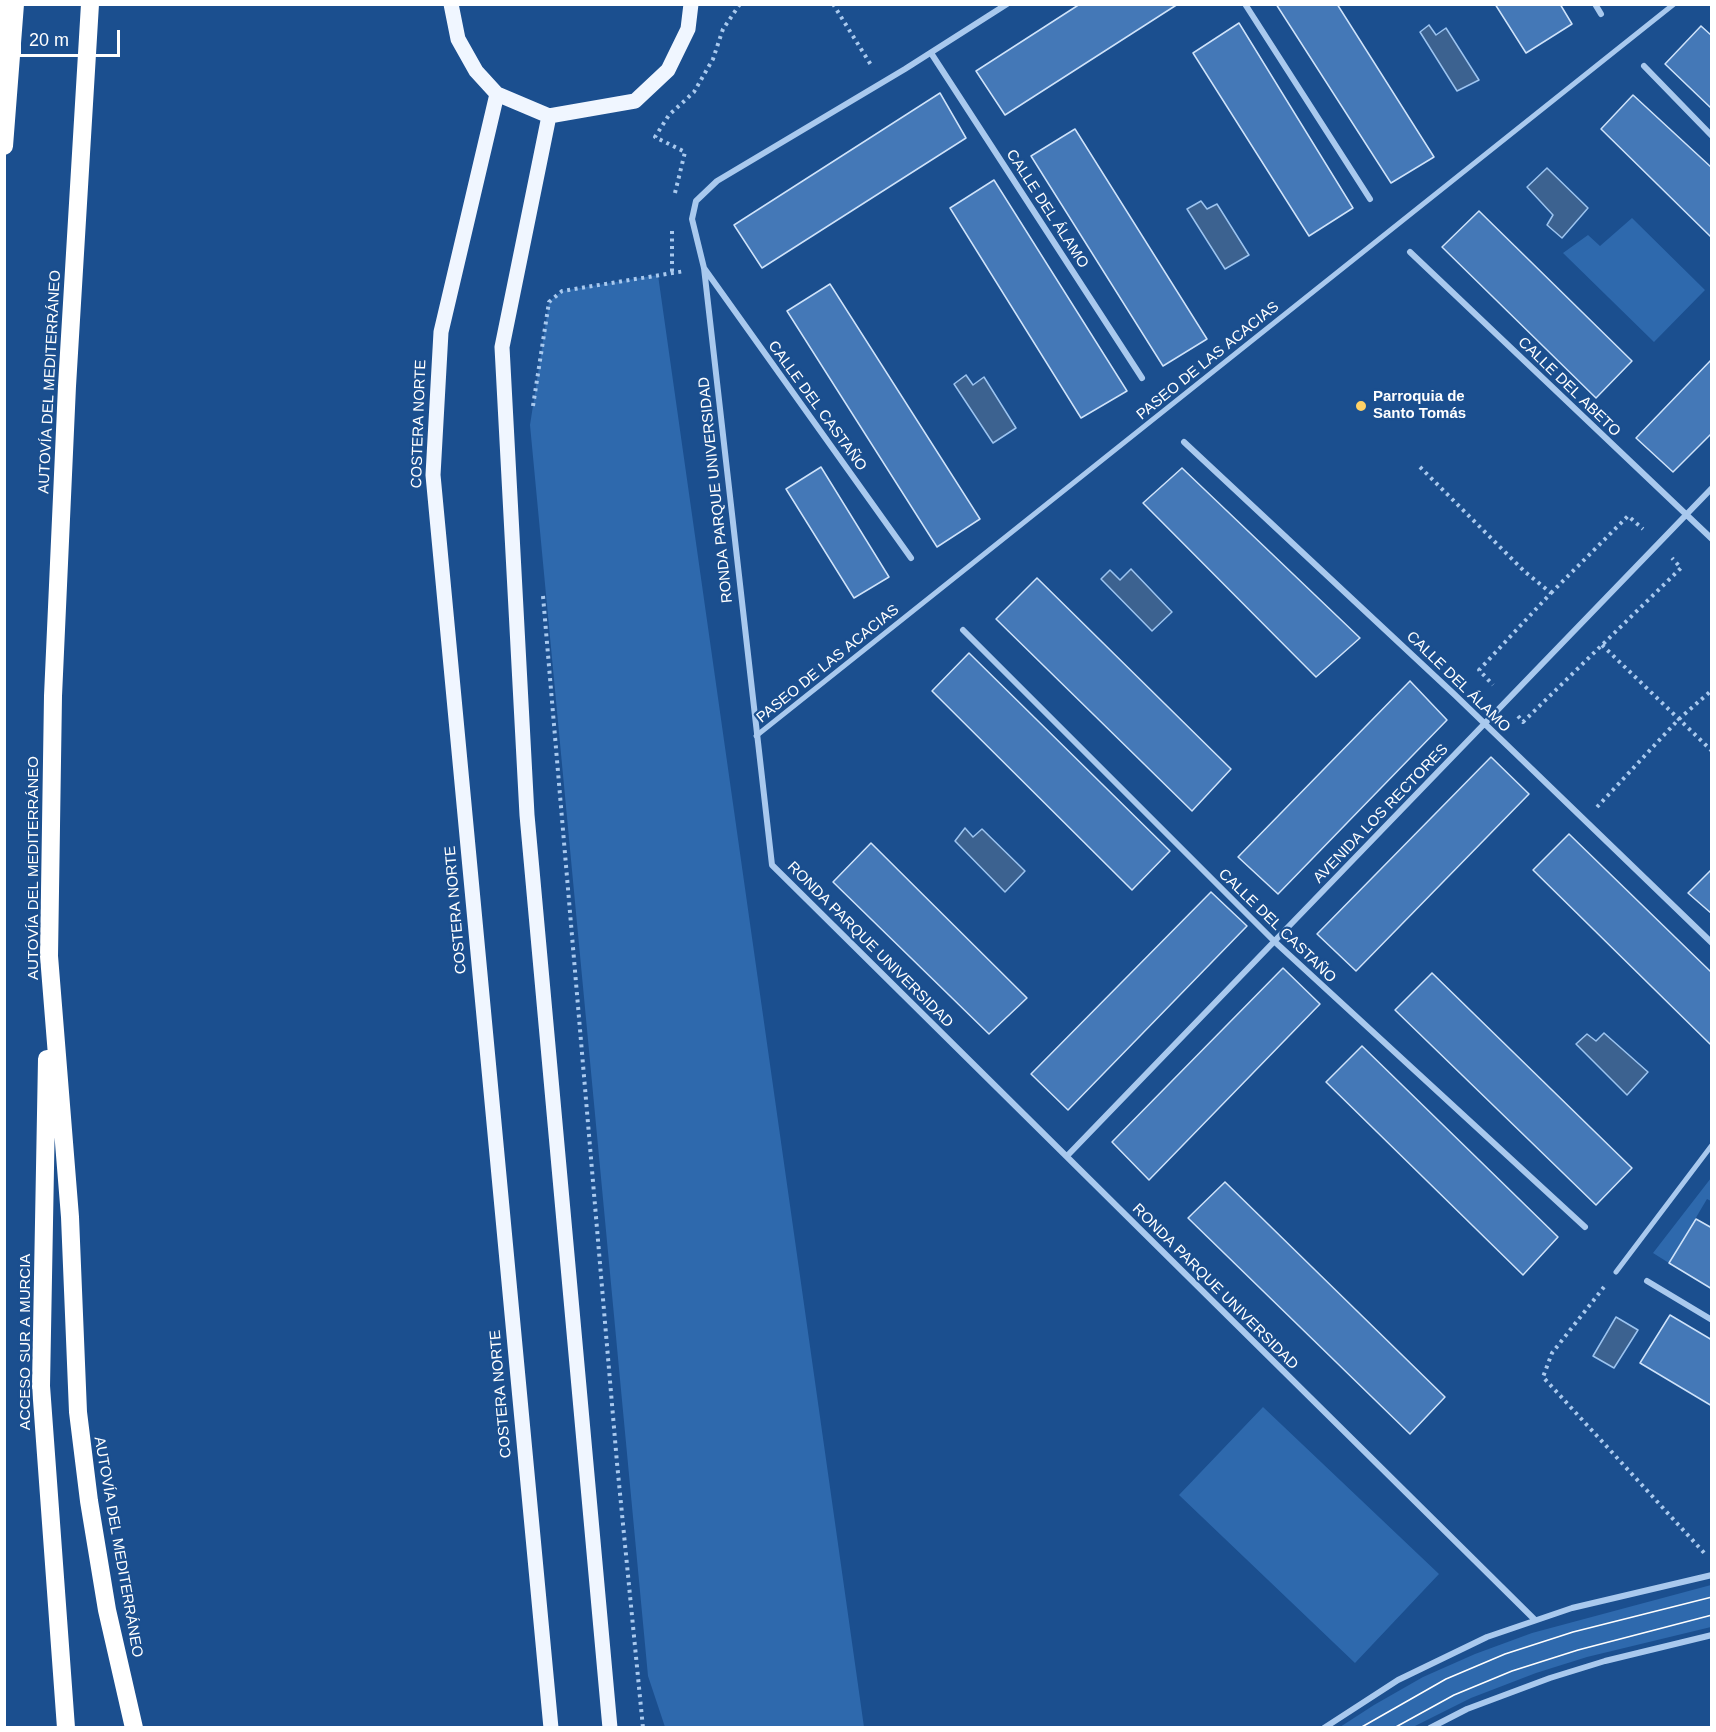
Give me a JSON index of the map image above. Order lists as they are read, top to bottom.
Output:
{
  "streets": {
    "highway": ["AUTOVÍA DEL MEDITERRÁNEO", "ACCESO SUR A MURCIA"],
    "main road": ["COSTERA NORTE"],
    "street": [
      "CALLE DEL ÁLAMO",
      "PASEO DE LAS ACACIAS",
      "CALLE DEL ABETO",
      "CALLE DEL CASTAÑO",
      "RONDA PARQUE UNIVERSIDAD",
      "AVENIDA LOS RECTORES"
    ]
  },
  "crossings": [
    ["CALLE DEL ÁLAMO", "RONDA PARQUE UNIVERSIDAD"],
    ["CALLE DEL ÁLAMO", "AVENIDA LOS RECTORES"],
    ["PASEO DE LAS ACACIAS", "RONDA PARQUE UNIVERSIDAD"],
    ["AUTOVÍA DEL MEDITERRÁNEO", "ACCESO SUR A MURCIA"],
    ["CALLE DEL ABETO", "AVENIDA LOS RECTORES"],
    ["CALLE DEL CASTAÑO", "RONDA PARQUE UNIVERSIDAD"],
    ["CALLE DEL CASTAÑO", "AVENIDA LOS RECTORES"],
    ["RONDA PARQUE UNIVERSIDAD", "AVENIDA LOS RECTORES"]
  ],
  "places": ["Parroquia de Santo Tomás"],
  "scale_bar": "20 m"
}
